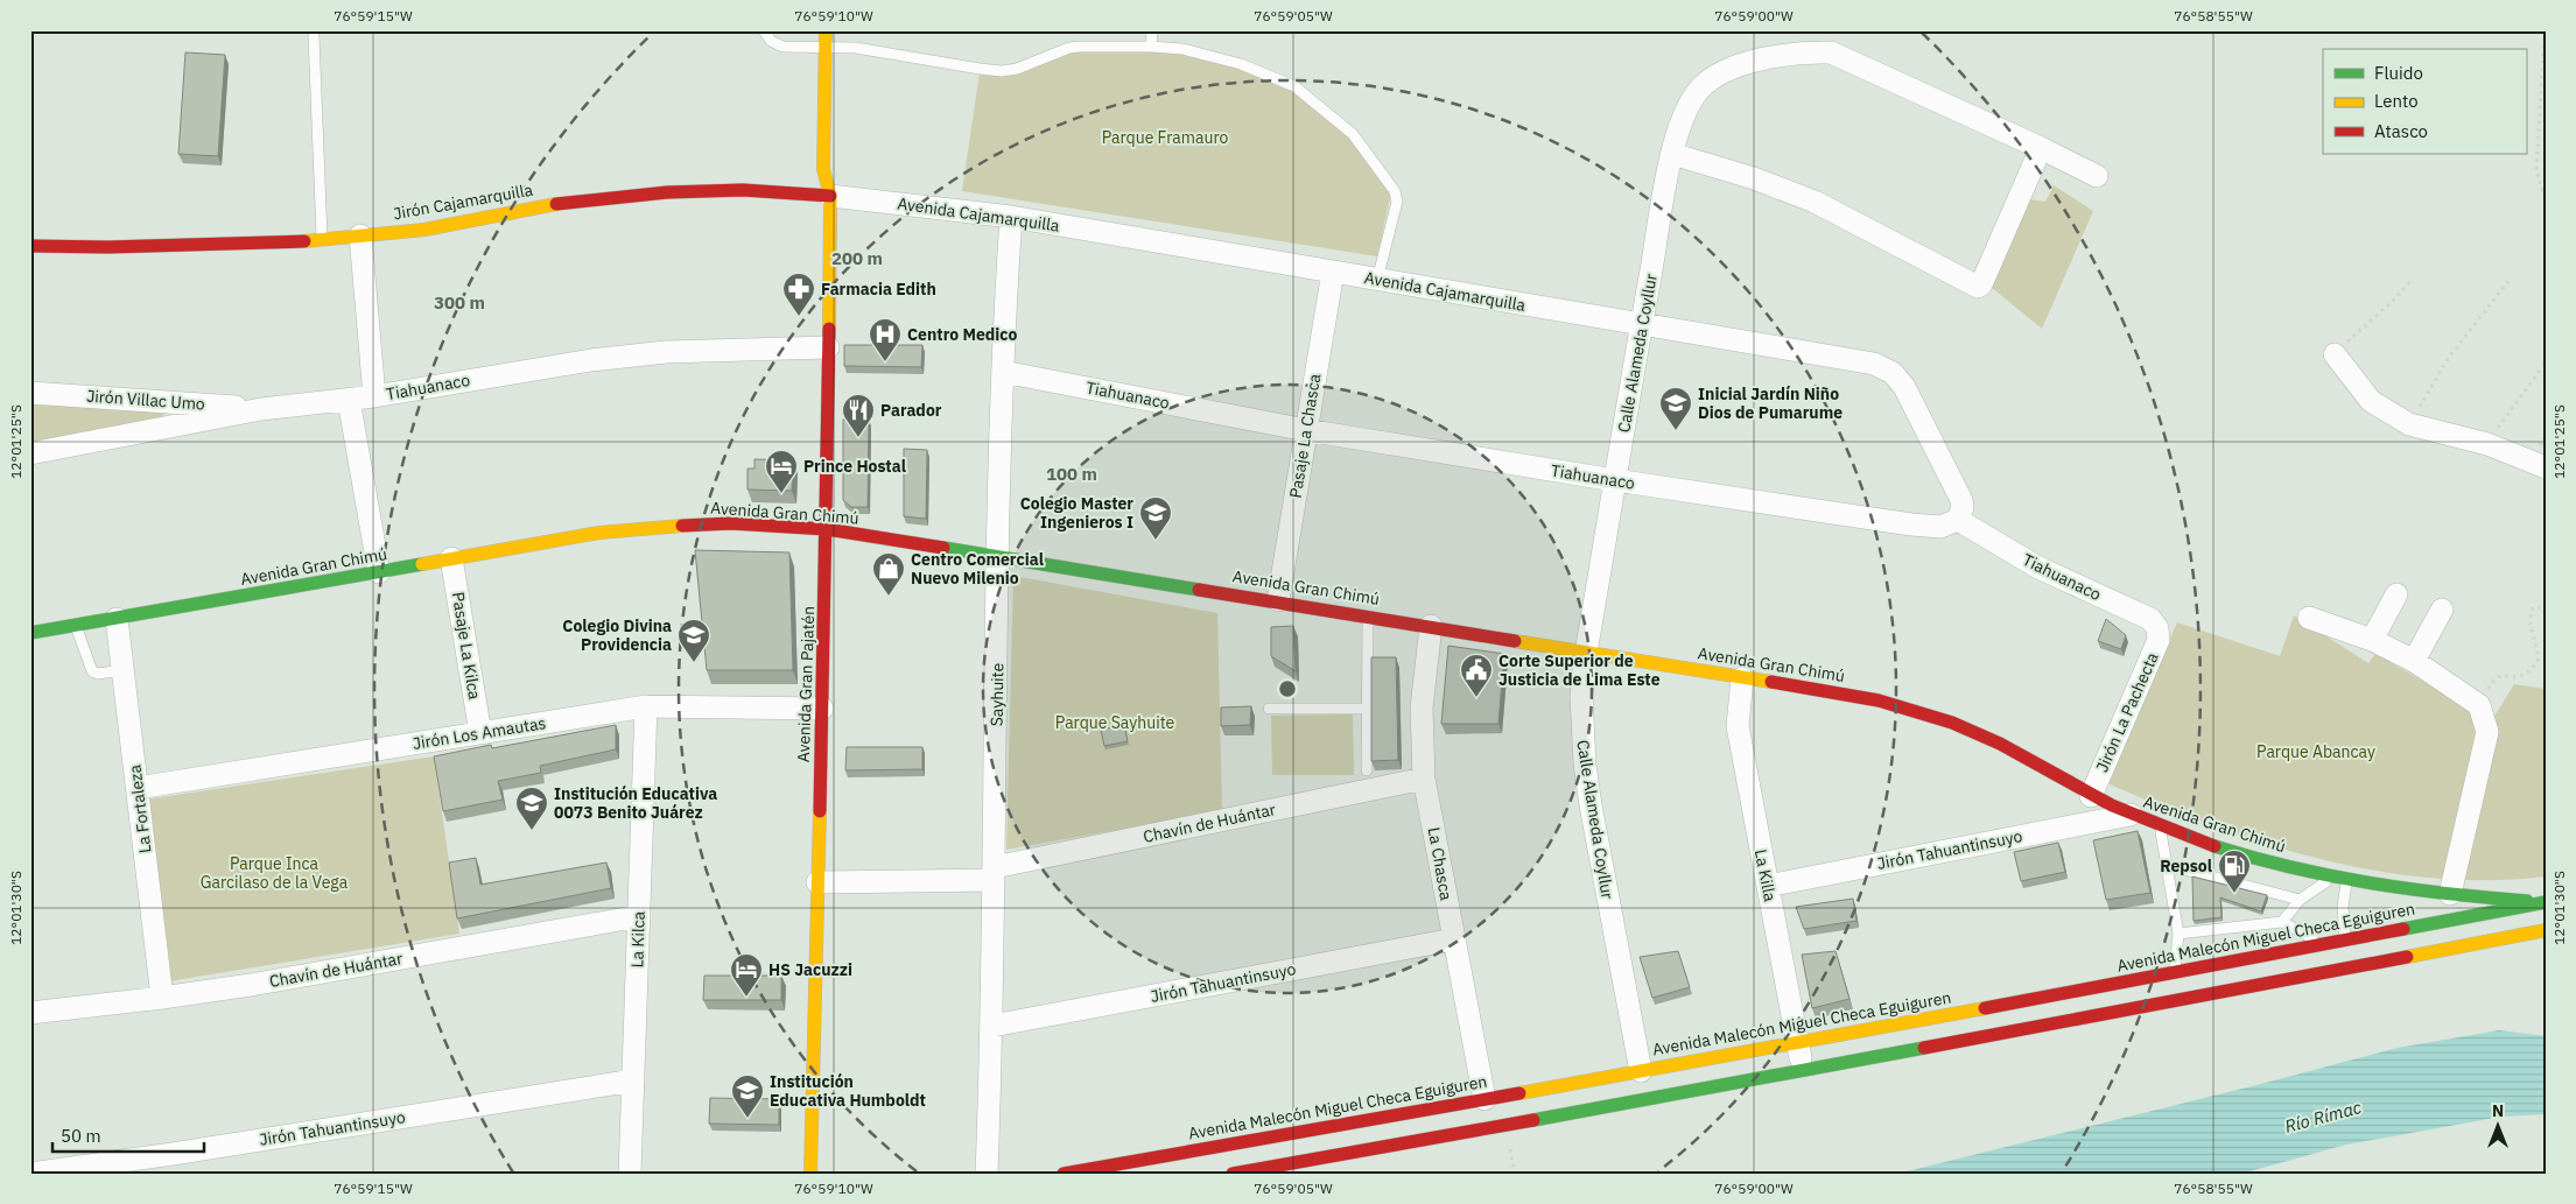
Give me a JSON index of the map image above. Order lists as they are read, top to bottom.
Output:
{
  "streets": {
    "main road": [
      "Jirón Cajamarquilla",
      "Avenida Gran Chimú",
      "Avenida Gran Pajatén",
      "Avenida Malecón Miguel Checa Eguiguren"
    ],
    "street": [
      "Avenida Cajamarquilla",
      "Calle Alameda Coyllur",
      "Tiahuanaco",
      "Jirón Villac Umo",
      "Pasaje La Chasca",
      "Pasaje La Kilca",
      "Sayhuite",
      "Jirón La Pachecta",
      "Jirón Los Amautas",
      "La Fortaleza",
      "Chavín de Huántar",
      "Jirón Tahuantinsuyo",
      "La Chasca",
      "La Killa",
      "La Kilca"
    ]
  },
  "crossings": [
    ["Jirón Cajamarquilla", "Avenida Cajamarquilla"],
    ["Jirón Cajamarquilla", "Avenida Gran Pajatén"],
    ["Avenida Cajamarquilla", "Calle Alameda Coyllur"],
    ["Avenida Cajamarquilla", "Tiahuanaco"],
    ["Avenida Cajamarquilla", "Pasaje La Chasca"],
    ["Avenida Cajamarquilla", "Avenida Gran Pajatén"],
    ["Avenida Cajamarquilla", "Sayhuite"],
    ["Calle Alameda Coyllur", "Tiahuanaco"],
    ["Calle Alameda Coyllur", "Avenida Gran Chimú"],
    ["Calle Alameda Coyllur", "Avenida Malecón Miguel Checa Eguiguren"],
    ["Tiahuanaco", "Jirón Villac Umo"],
    ["Tiahuanaco", "Pasaje La Chasca"],
    ["Tiahuanaco", "Avenida Gran Pajatén"],
    ["Tiahuanaco", "Sayhuite"],
    ["Tiahuanaco", "Jirón La Pachecta"],
    ["Pasaje La Chasca", "Avenida Gran Chimú"],
    ["Avenida Gran Chimú", "Pasaje La Kilca"],
    ["Avenida Gran Chimú", "Avenida Gran Pajatén"],
    ["Avenida Gran Chimú", "Sayhuite"],
    ["Avenida Gran Chimú", "Jirón La Pachecta"],
    ["Avenida Gran Chimú", "La Fortaleza"],
    ["Avenida Gran Chimú", "Jirón Tahuantinsuyo"],
    ["Avenida Gran Chimú", "La Chasca"],
    ["Avenida Gran Chimú", "La Killa"],
    ["Avenida Gran Chimú", "Avenida Malecón Miguel Checa Eguiguren"],
    ["Pasaje La Kilca", "Jirón Los Amautas"],
    ["Avenida Gran Pajatén", "Jirón Los Amautas"],
    ["Avenida Gran Pajatén", "Chavín de Huántar"],
    ["Sayhuite", "Chavín de Huántar"],
    ["Sayhuite", "Jirón Tahuantinsuyo"],
    ["Jirón Los Amautas", "La Fortaleza"],
    ["Jirón Los Amautas", "La Kilca"],
    ["La Fortaleza", "Chavín de Huántar"],
    ["Chavín de Huántar", "La Chasca"],
    ["Chavín de Huántar", "La Kilca"],
    ["Jirón Tahuantinsuyo", "La Chasca"],
    ["Jirón Tahuantinsuyo", "La Killa"],
    ["Jirón Tahuantinsuyo", "La Kilca"],
    ["La Chasca", "Avenida Malecón Miguel Checa Eguiguren"],
    ["La Killa", "Avenida Malecón Miguel Checa Eguiguren"]
  ],
  "water": ["Río Rímac"],
  "parks": [
    "Parque Framauro",
    "Parque Sayhuite",
    "Parque Abancay",
    "Parque Inca Garcilaso de la Vega"
  ],
  "places": {
    "pharmacy": ["Farmacia Edith"],
    "hospital": ["Centro Medico"],
    "school or university": [
      "Inicial Jardín Niño Dios de Pumarume",
      "Colegio Master Ingenieros I",
      "Colegio Divina Providencia",
      "Institución Educativa 0073 Benito Juárez",
      "Institución Educativa Humboldt"
    ],
    "restaurant": ["Parador"],
    "hotel": ["Prince Hostal", "HS Jacuzzi"],
    "shop": ["Centro Comercial Nuevo Milenio"],
    "public building": ["Corte Superior de Justicia de Lima Este"],
    "fuel station": ["Repsol"]
  },
  "legend": ["Fluido", "Lento", "Atasco"],
  "scale_bar": "50 m",
  "north": "top",
  "coordinates": [
    "76°59'15\"W",
    "76°59'10\"W",
    "76°59'05\"W",
    "76°59'00\"W",
    "76°58'55\"W",
    "12°01'25\"S",
    "12°01'30\"S"
  ],
  "rings": ["200 m", "300 m", "100 m"]
}
